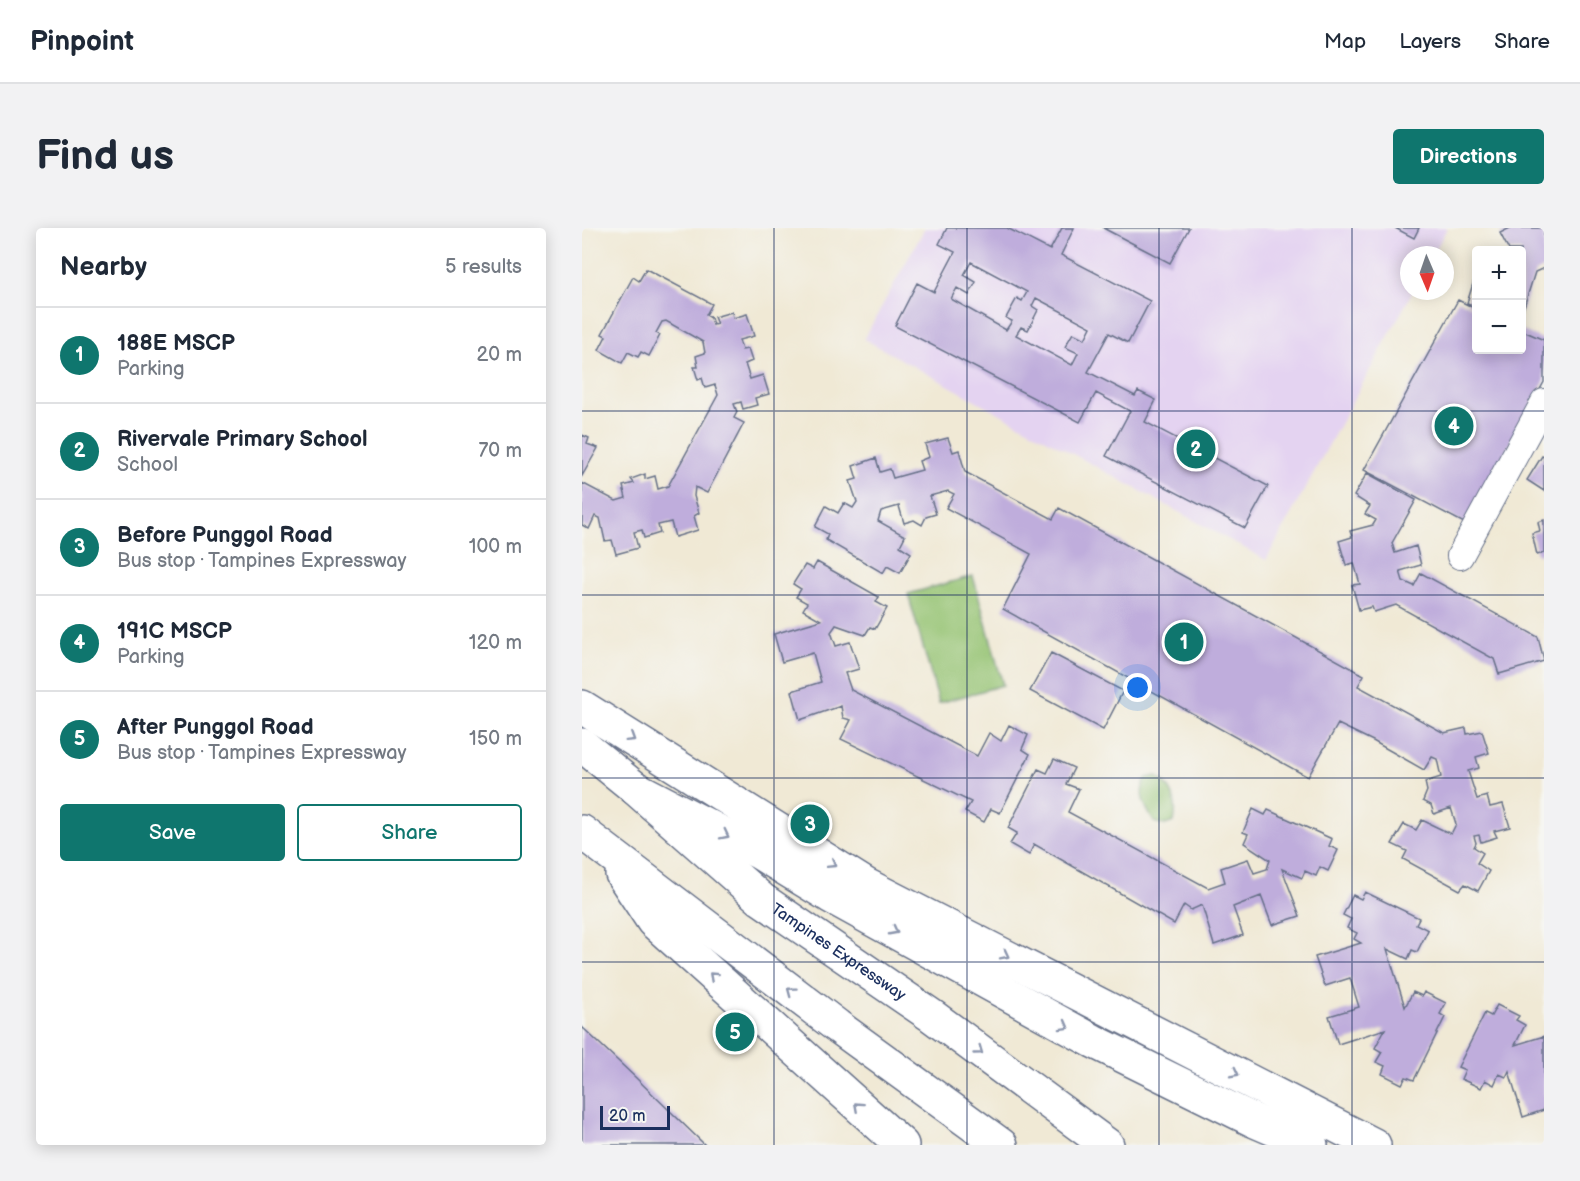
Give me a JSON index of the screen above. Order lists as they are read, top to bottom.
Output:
{
  "streets": {
    "highway": ["Tampines Expressway"]
  },
  "scale_bar": "20 m",
  "north": "bottom",
  "page": {
    "header": "Pinpoint",
    "nav": ["Map", "Layers", "Share"],
    "buttons": [
      "Directions",
      ["Save", "Share"]
    ],
    "title": "Find us",
    "heading": ["Nearby", "5 results"],
    "map_buttons": ["+", "−"],
    "list": [
      {
        "mark": "1",
        "name": "188E MSCP",
        "note": "Parking",
        "value": "20 m"
      },
      {
        "mark": "2",
        "name": "Rivervale Primary School",
        "note": "School",
        "value": "70 m"
      },
      {
        "mark": "3",
        "name": "Before Punggol Road",
        "note": "Bus stop · Tampines Expressway",
        "value": "100 m"
      },
      {
        "mark": "4",
        "name": "191C MSCP",
        "note": "Parking",
        "value": "120 m"
      },
      {
        "mark": "5",
        "name": "After Punggol Road",
        "note": "Bus stop · Tampines Expressway",
        "value": "150 m"
      }
    ],
    "pins": [
      "4",
      "2",
      "1",
      "3",
      "5"
    ],
    "scale": "20 m"
  }
}
